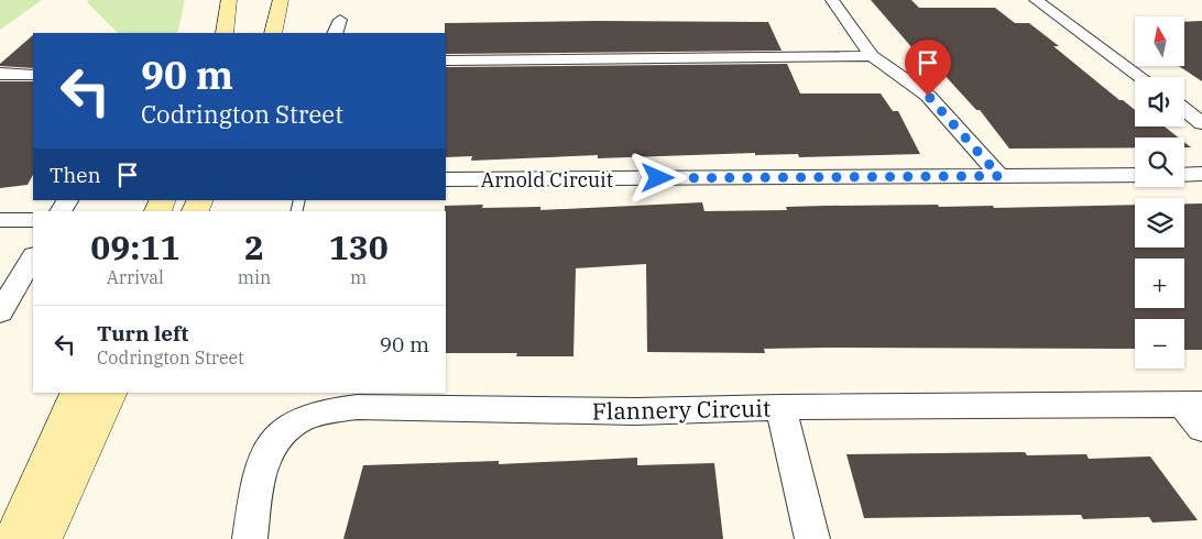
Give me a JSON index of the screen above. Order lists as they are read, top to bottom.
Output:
{
  "streets": {
    "street": ["Arnold Circuit", "Flannery Circuit"]
  },
  "north": "top",
  "page": {
    "map_buttons": ["+", "−"],
    "turn": ["90 m", "Codrington Street"],
    "then": "Then",
    "eta": [
      "09:11",
      "Arrival",
      "2",
      "min",
      "130",
      "m"
    ],
    "list": [
      {
        "name": "Turn left",
        "note": "Codrington Street",
        "value": "90 m"
      }
    ]
  }
}
